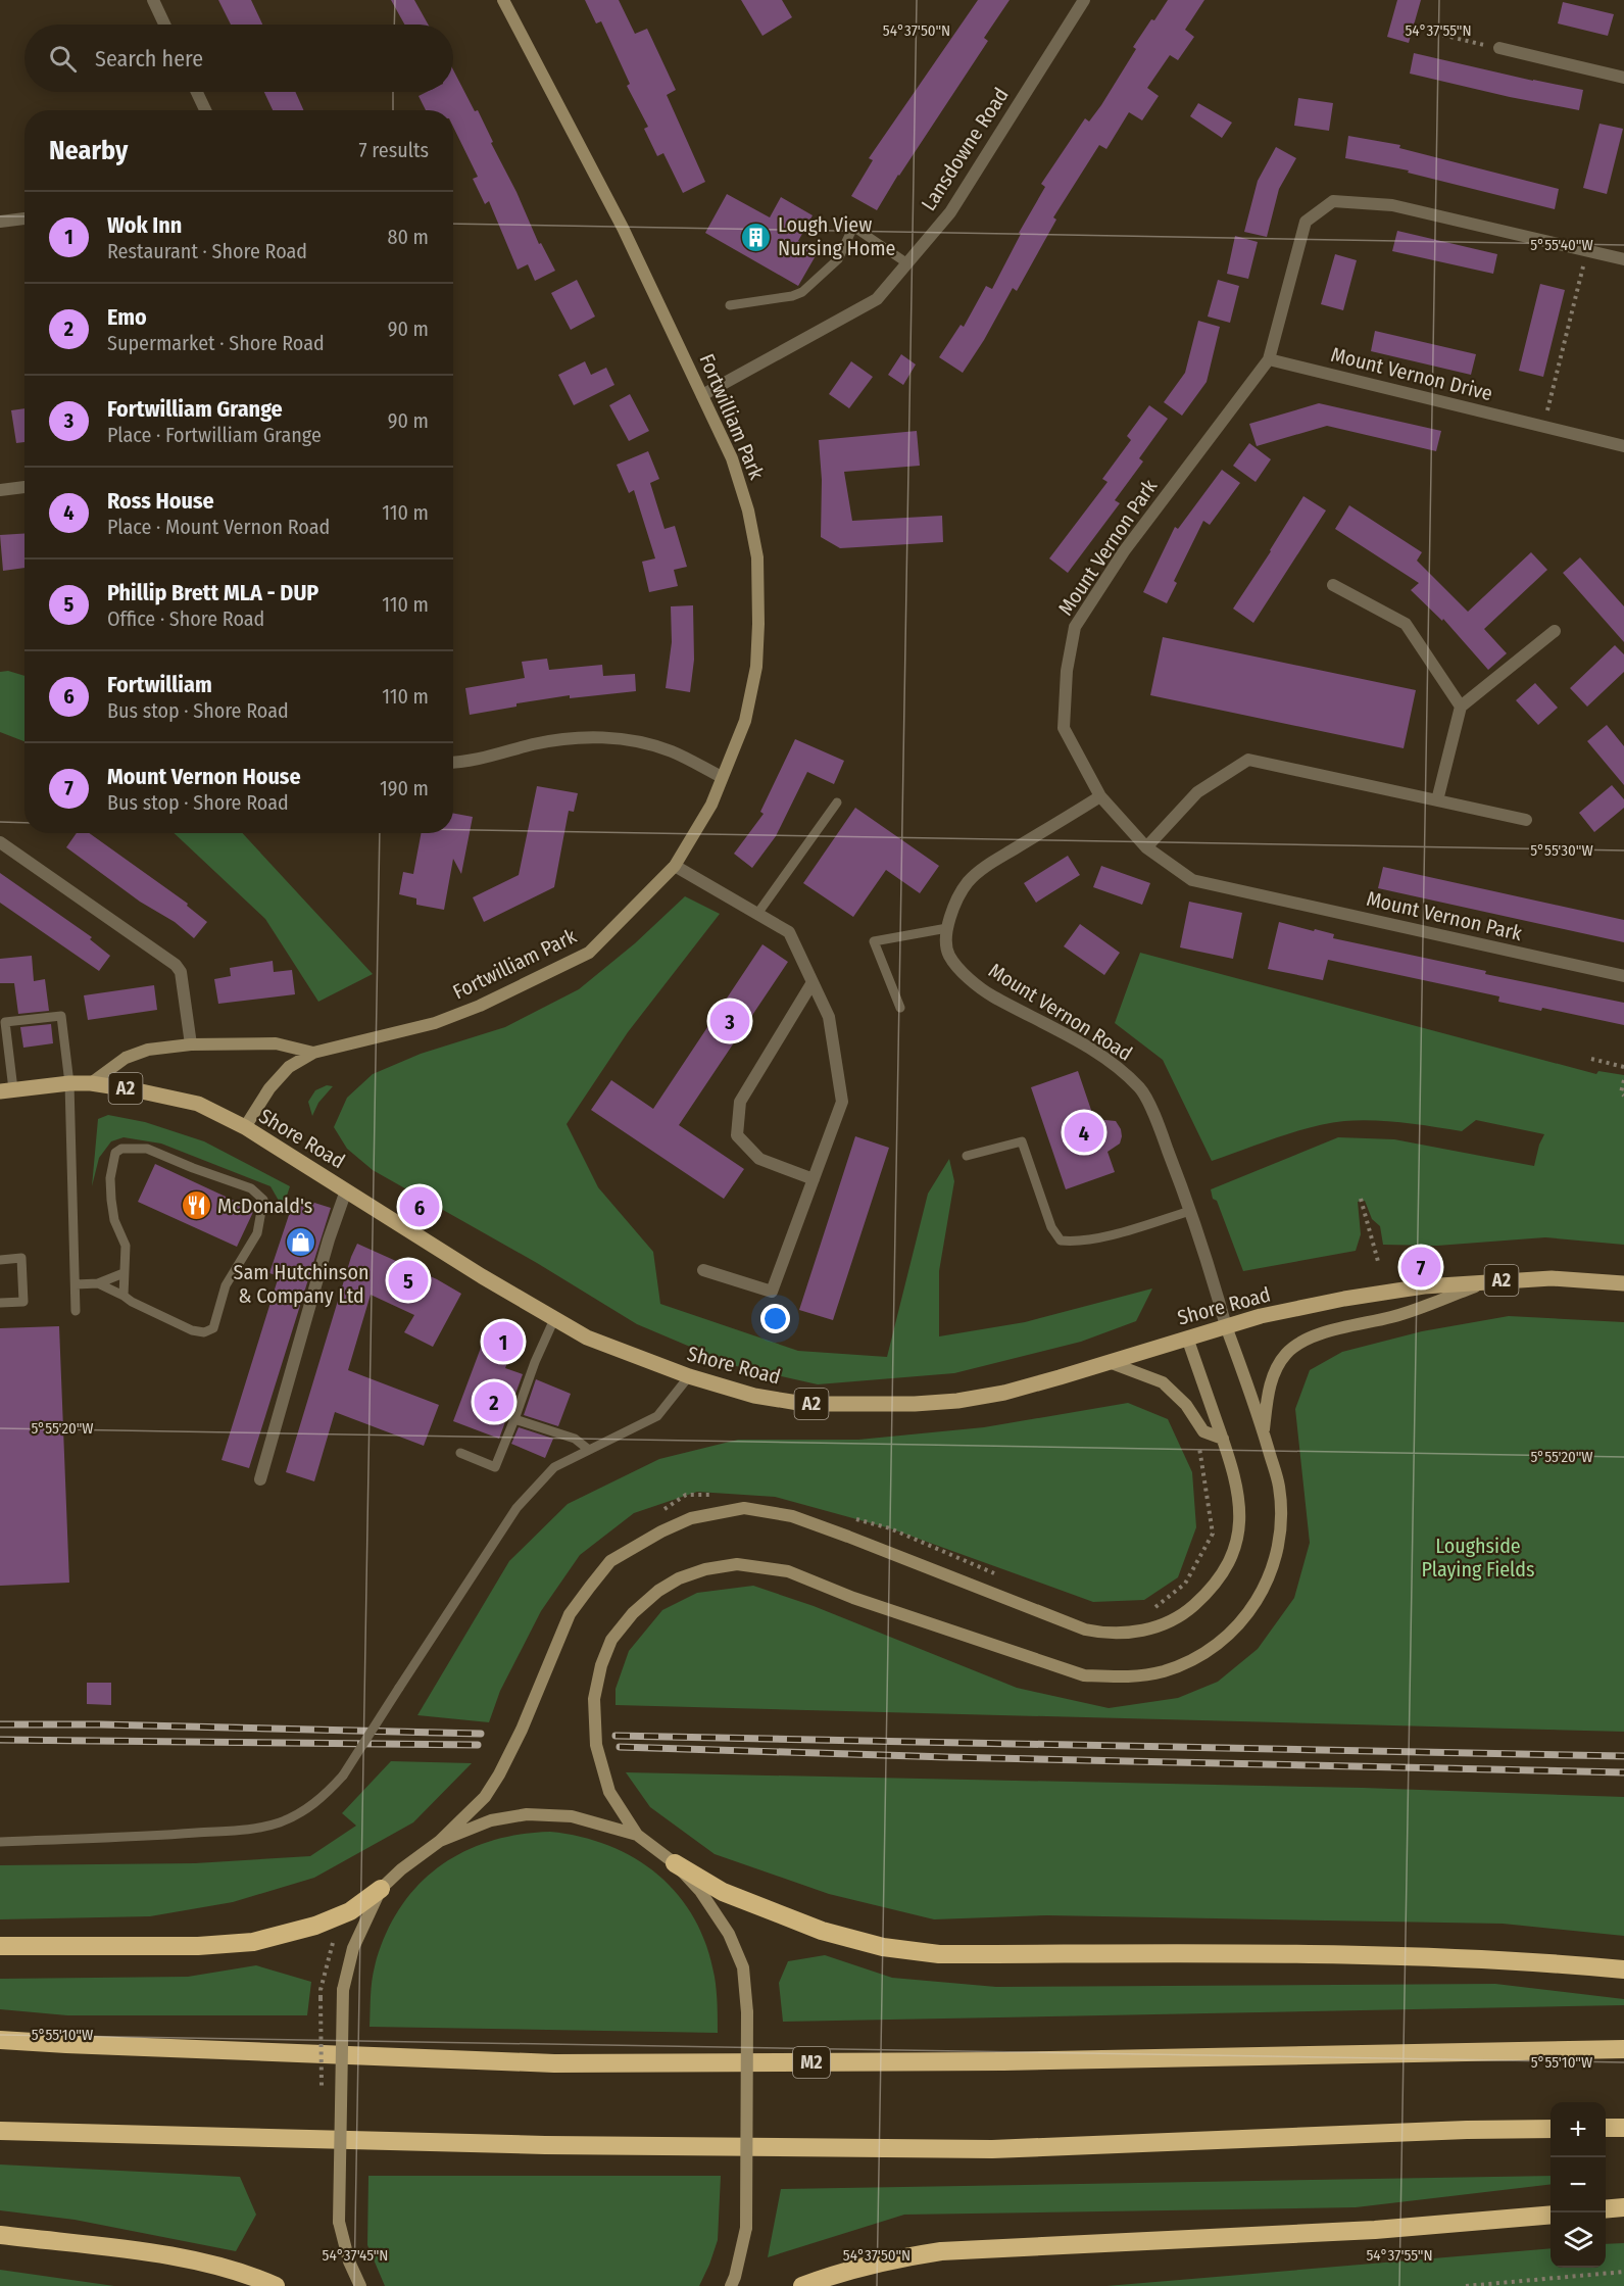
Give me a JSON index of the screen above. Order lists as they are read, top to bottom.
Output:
{
  "streets": {
    "highway": ["M2"],
    "main road": ["A2", "Shore Road"],
    "street": [
      "Lansdowne Road",
      "Mount Vernon Drive",
      "Fortwilliam Park",
      "Mount Vernon Park",
      "Mount Vernon Road"
    ]
  },
  "crossings": [
    ["Lansdowne Road", "Fortwilliam Park"],
    ["Mount Vernon Drive", "Mount Vernon Park"],
    ["Fortwilliam Park", "Shore Road"],
    ["Mount Vernon Park", "Mount Vernon Road"],
    ["Mount Vernon Road", "Shore Road"]
  ],
  "parks": ["Loughside Playing Fields"],
  "places": {
    "building": ["Lough View Nursing Home"],
    "restaurant": ["McDonald's"],
    "shop": ["Sam Hutchinson & Company Ltd"]
  },
  "page": {
    "search": "Search here",
    "heading": ["Nearby", "7 results"],
    "list": [
      {
        "mark": "1",
        "name": "Wok Inn",
        "note": "Restaurant · Shore Road",
        "value": "80 m"
      },
      {
        "mark": "2",
        "name": "Emo",
        "note": "Supermarket · Shore Road",
        "value": "90 m"
      },
      {
        "mark": "3",
        "name": "Fortwilliam Grange",
        "note": "Place · Fortwilliam Grange",
        "value": "90 m"
      },
      {
        "mark": "4",
        "name": "Ross House",
        "note": "Place · Mount Vernon Road",
        "value": "110 m"
      },
      {
        "mark": "5",
        "name": "Phillip Brett MLA - DUP",
        "note": "Office · Shore Road",
        "value": "110 m"
      },
      {
        "mark": "6",
        "name": "Fortwilliam",
        "note": "Bus stop · Shore Road",
        "value": "110 m"
      },
      {
        "mark": "7",
        "name": "Mount Vernon House",
        "note": "Bus stop · Shore Road",
        "value": "190 m"
      }
    ],
    "pins": [
      "3",
      "4",
      "6",
      "7",
      "5",
      "1",
      "2"
    ],
    "map_buttons": ["+", "−"]
  },
  "coordinates": [
    "54°37'50\"N",
    "54°37'55\"N",
    "5°55'40\"W",
    "5°55'30\"W",
    "5°55'20\"W",
    "5°55'10\"W",
    "54°37'45\"N"
  ]
}
